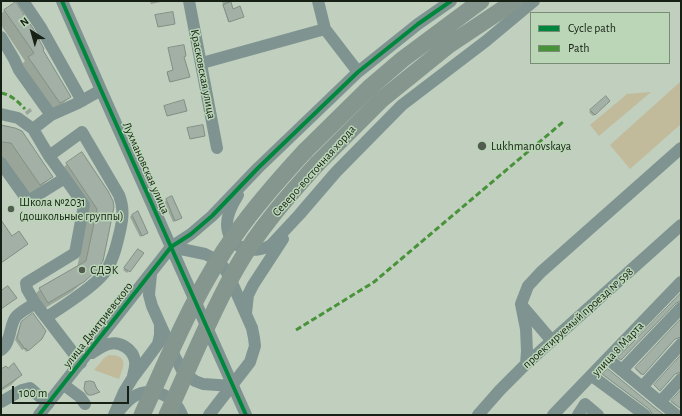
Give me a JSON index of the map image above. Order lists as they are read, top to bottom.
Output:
{
  "streets": {
    "highway": ["Северо-восточная хорда"],
    "street": [
      "Красковская улица",
      "Лухмановская улица",
      "проектируемый проезд № 598",
      "улица Дмитриевского",
      "улица 8 Марта"
    ]
  },
  "crossings": [
    ["Лухмановская улица", "улица Дмитриевского"]
  ],
  "places": ["Lukhmanovskaya", "Школа №2031 (дошкольные группы)", "СДЭК"],
  "legend": ["Cycle path", "Path"],
  "scale_bar": "100 m",
  "north": "top left"
}
